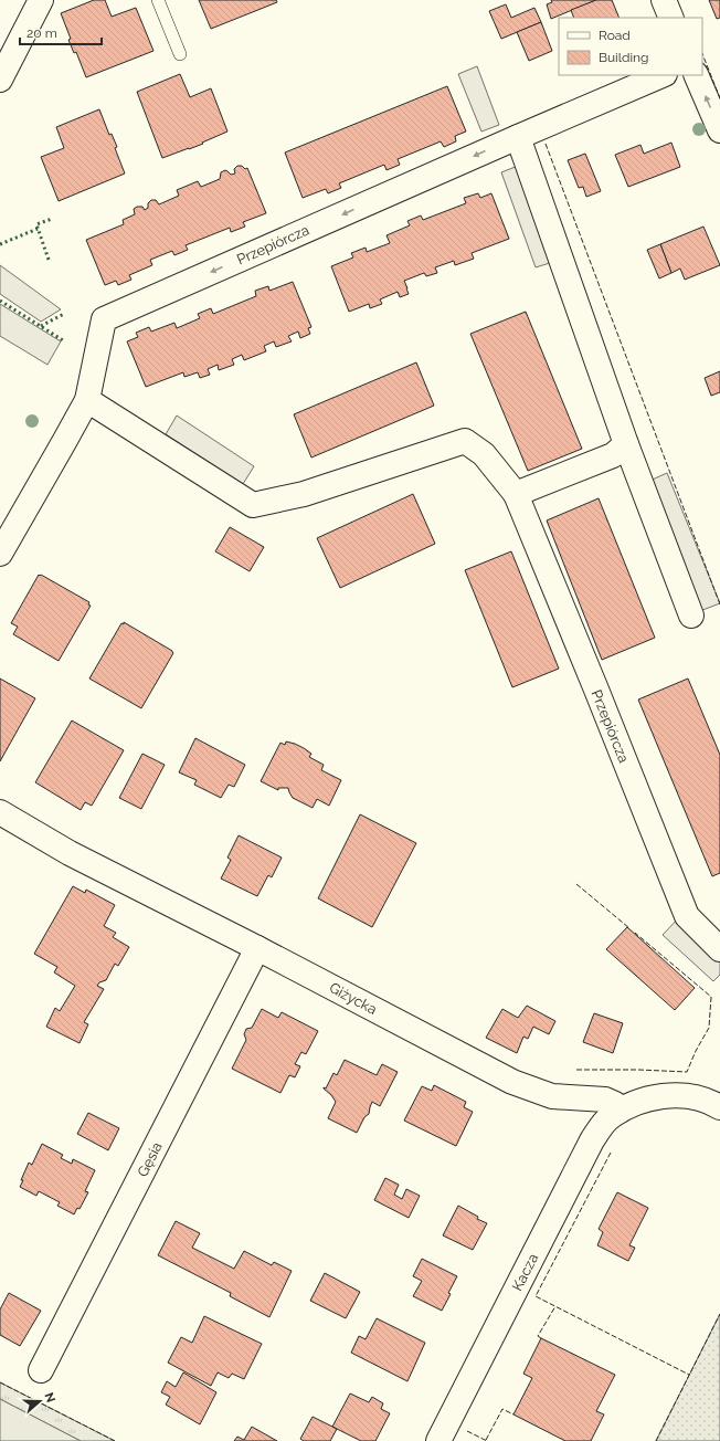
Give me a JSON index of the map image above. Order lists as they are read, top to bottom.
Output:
{
  "streets": {
    "street": [
      "Przepiórcza",
      "Giżycka",
      "Gęsia",
      "Kacza"
    ]
  },
  "crossings": [
    ["Giżycka", "Gęsia"],
    ["Giżycka", "Kacza"]
  ],
  "legend": ["Road", "Building"],
  "scale_bar": "20 m",
  "north": "right"
}
